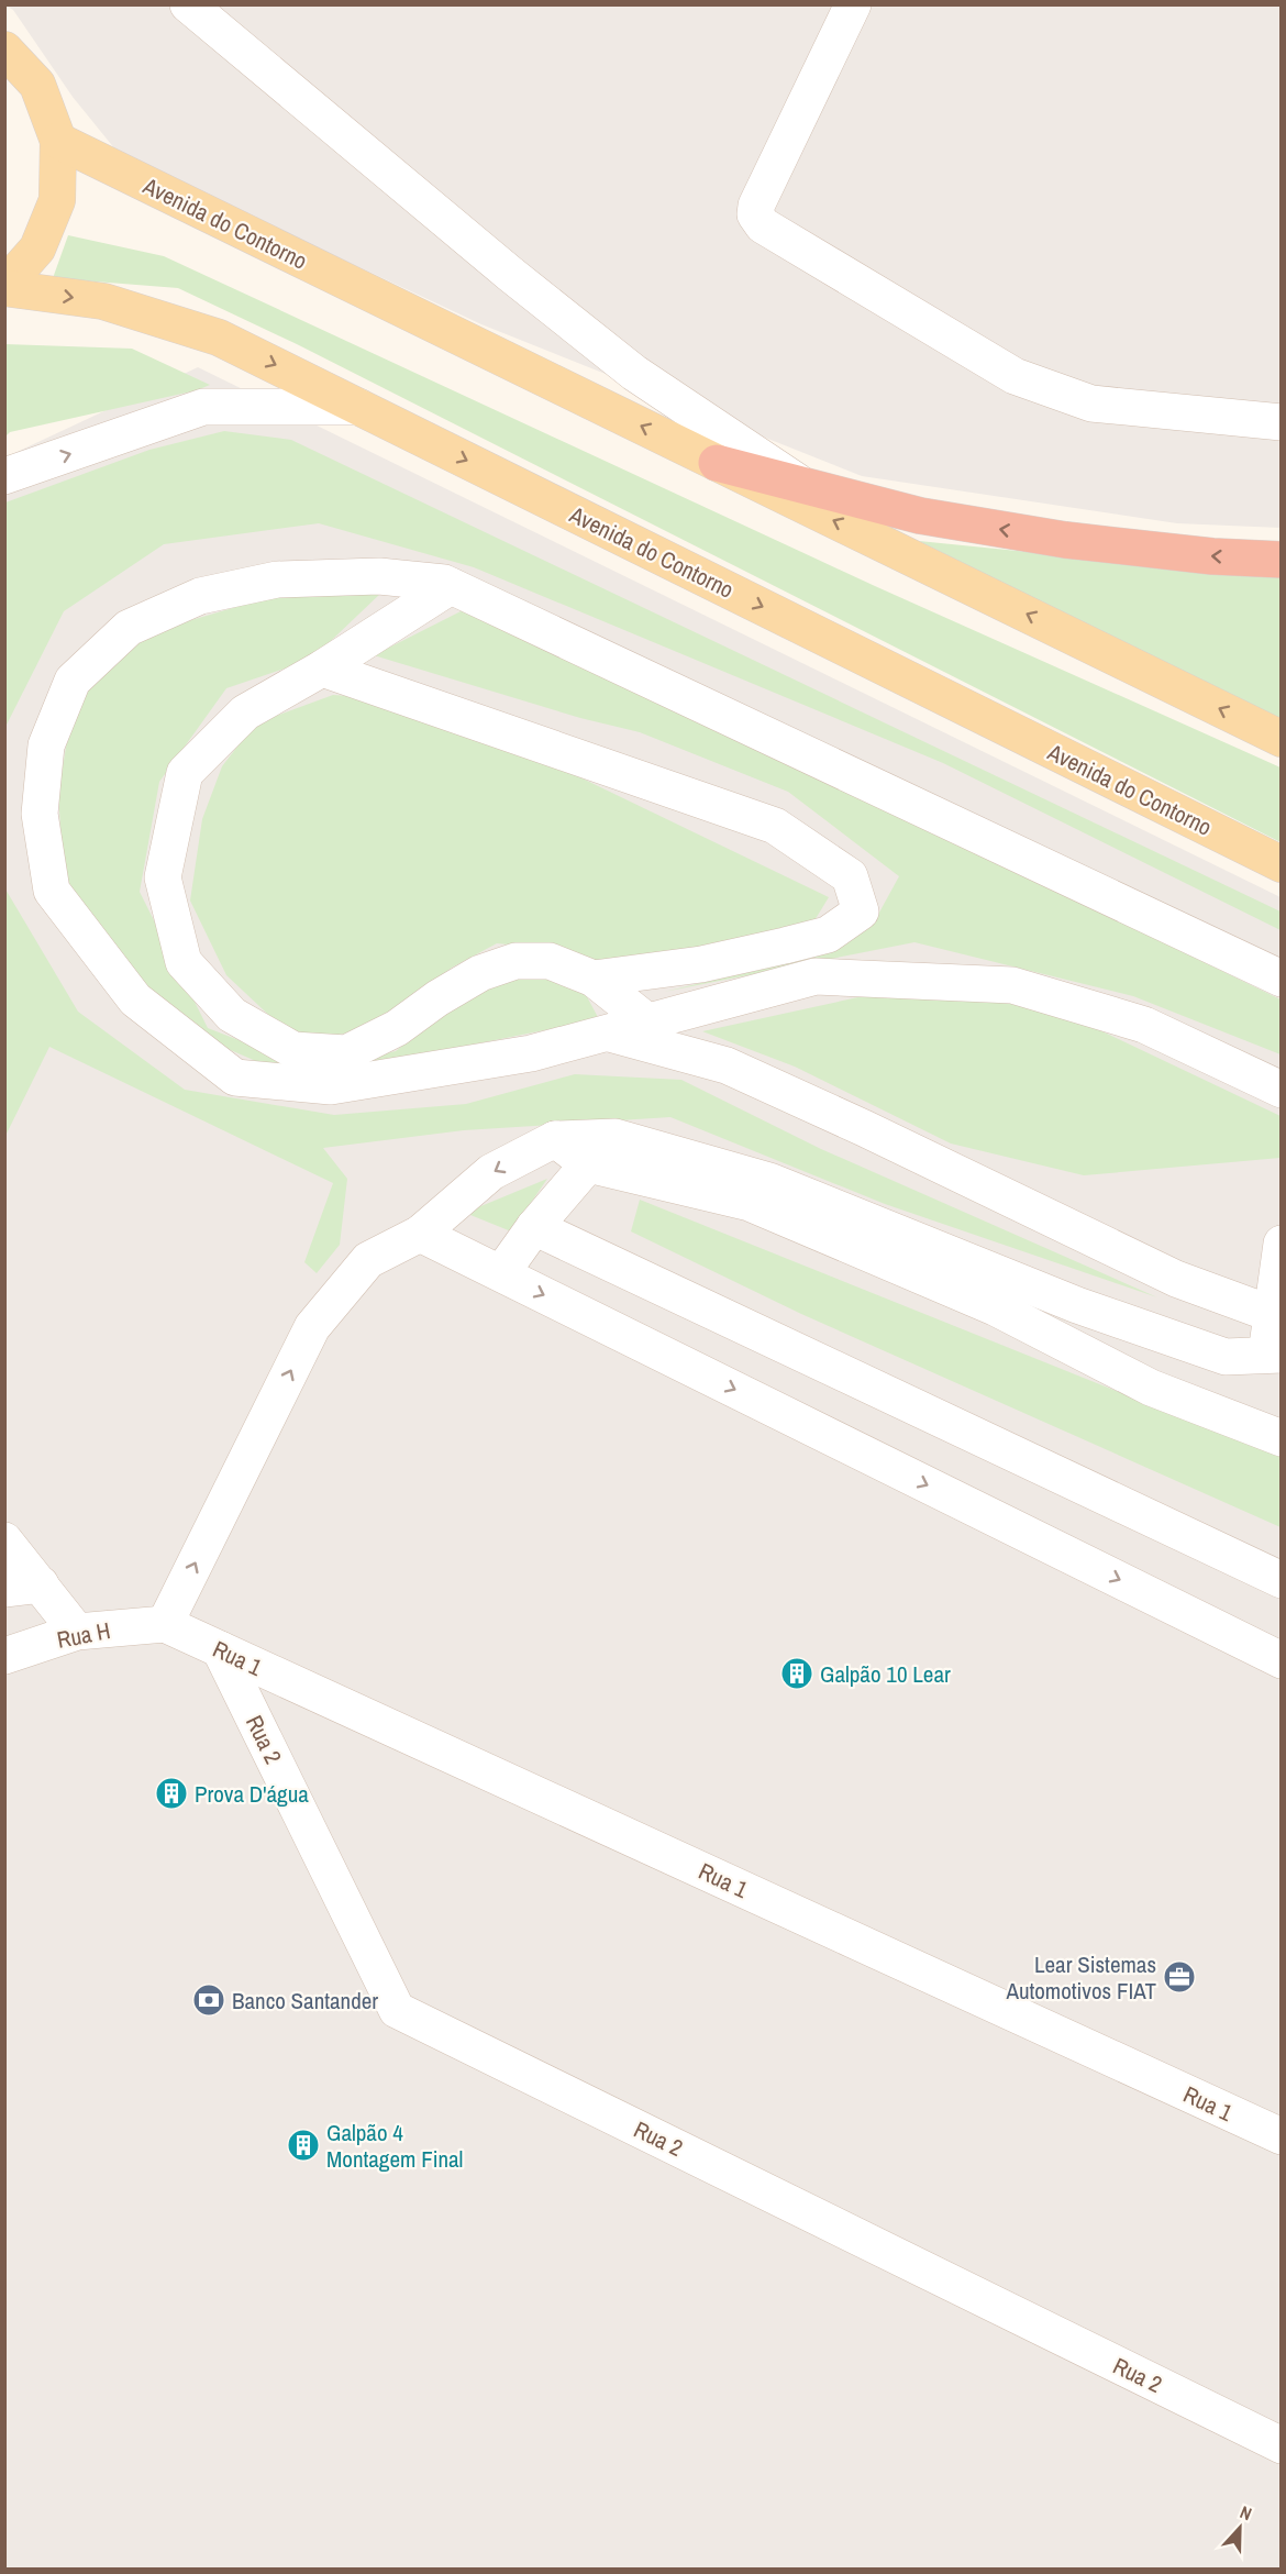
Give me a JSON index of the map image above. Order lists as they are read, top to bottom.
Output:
{
  "streets": {
    "main road": ["Avenida do Contorno"],
    "lane": ["Rua H", "Rua 1", "Rua 2"]
  },
  "crossings": [
    ["Rua H", "Rua 1"],
    ["Rua 1", "Rua 2"]
  ],
  "places": {
    "building": ["Galpão 10 Lear", "Prova D'água", "Galpão 4 Montagem Final"],
    "office": ["Lear Sistemas Automotivos FIAT"],
    "bank": ["Banco Santander"]
  },
  "north": "top"
}
